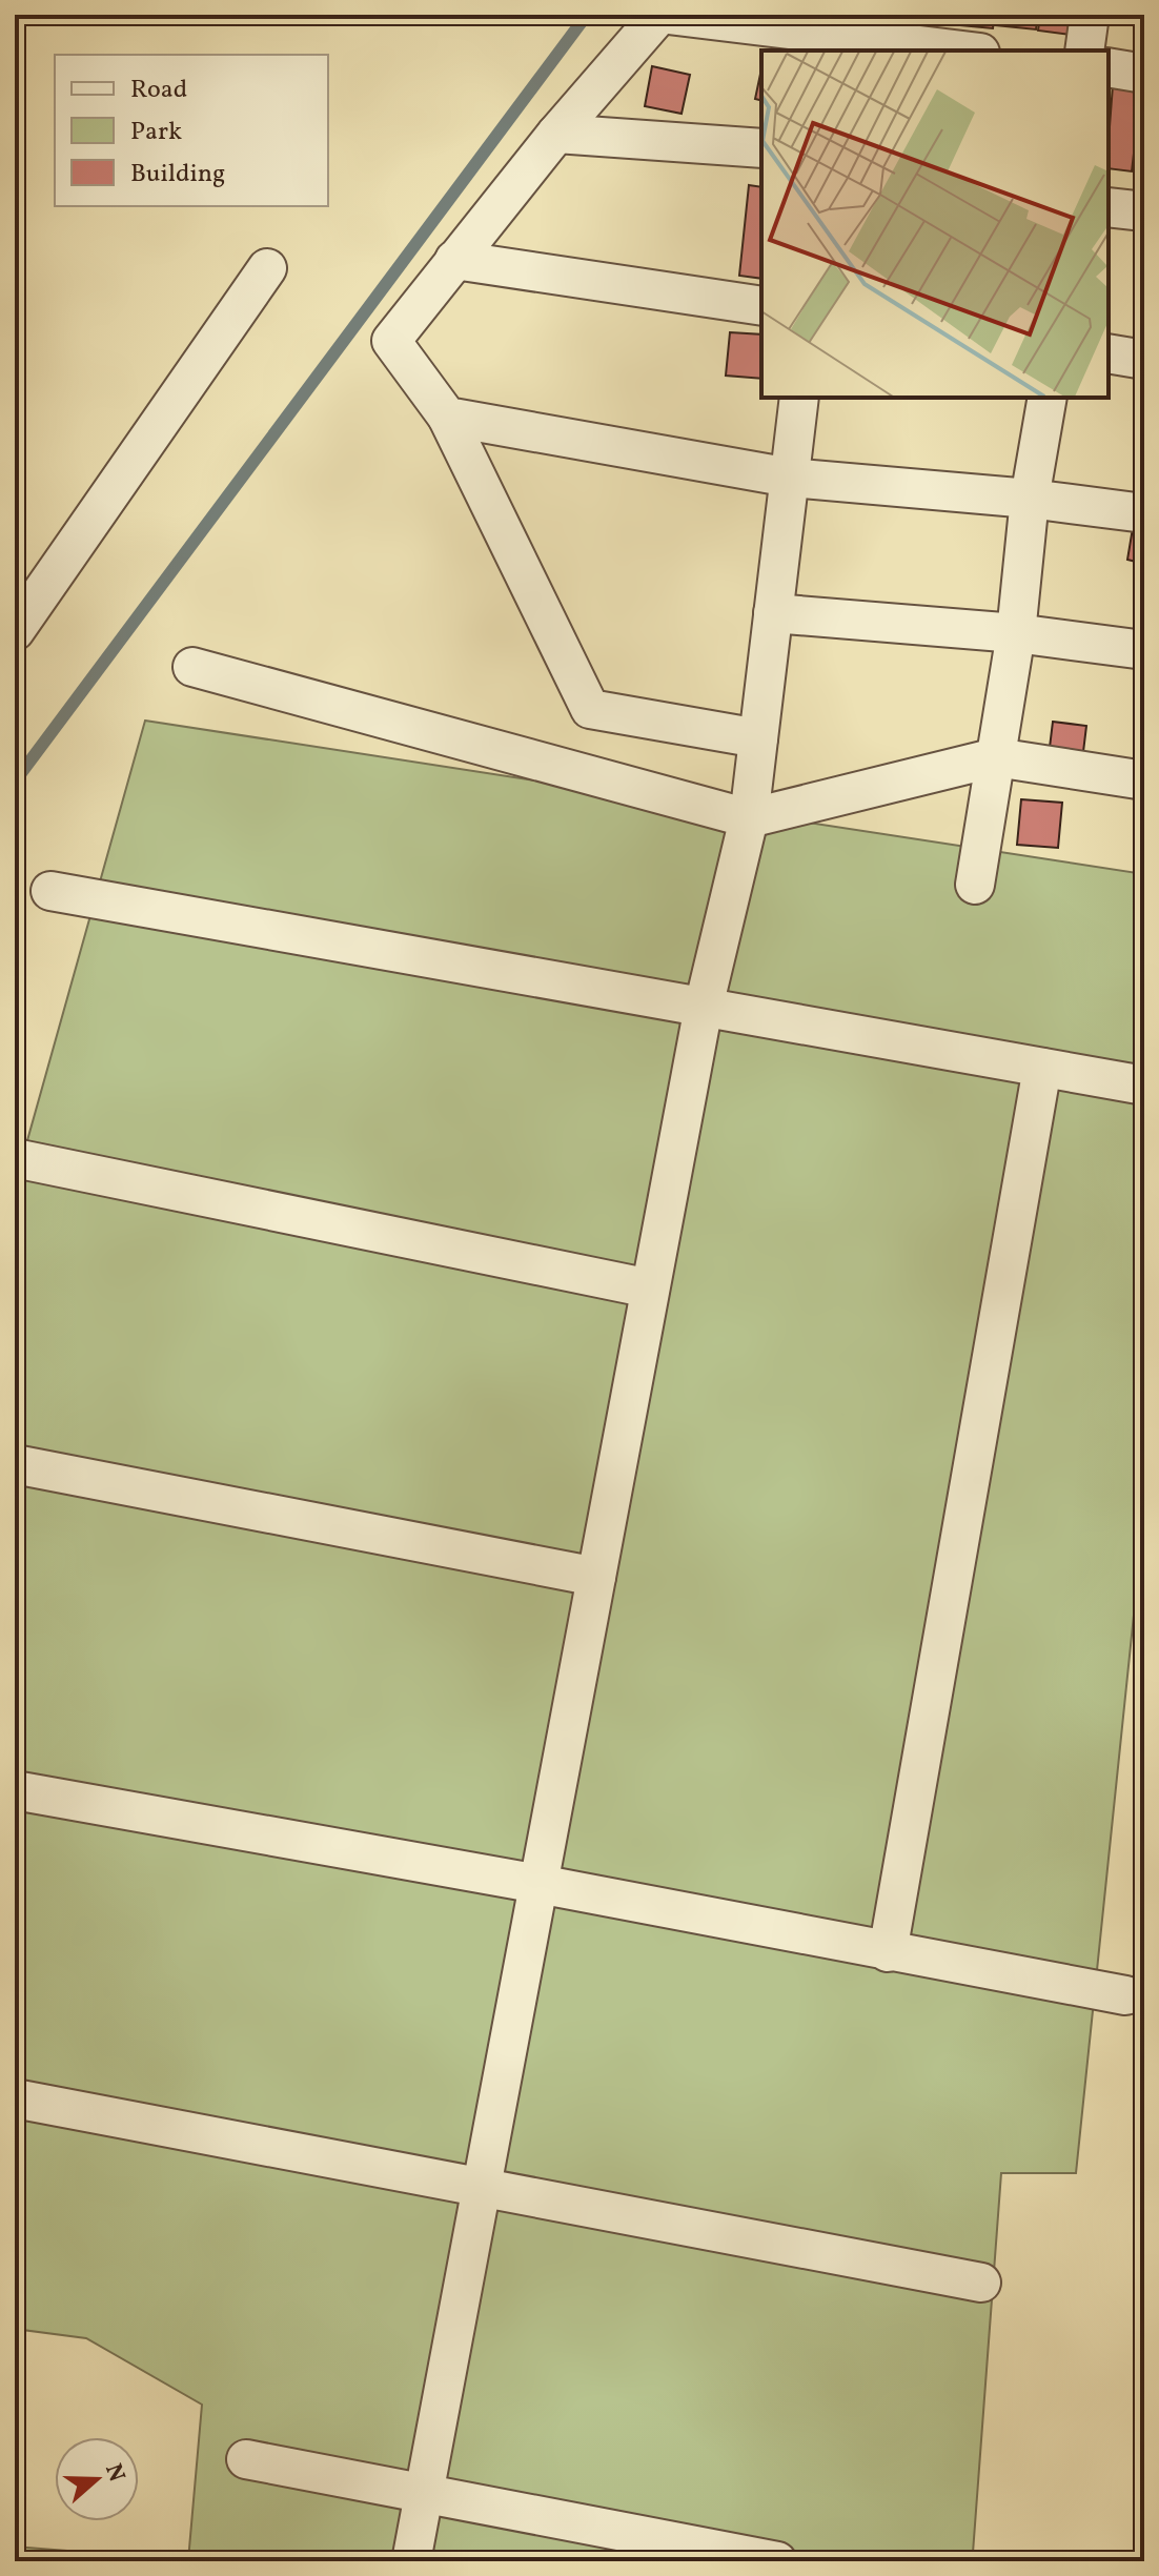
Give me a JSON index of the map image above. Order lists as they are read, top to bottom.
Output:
{
  "legend": ["Road", "Park", "Building"],
  "north": "right"
}
